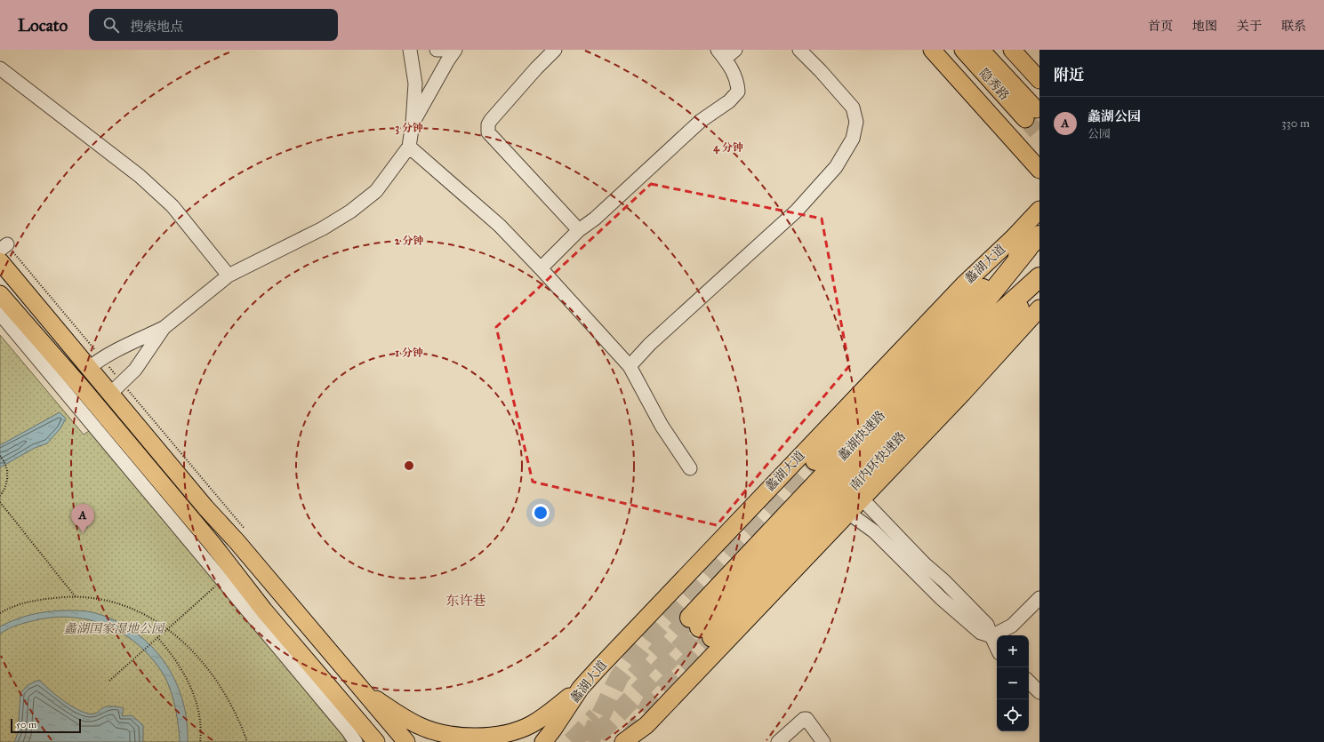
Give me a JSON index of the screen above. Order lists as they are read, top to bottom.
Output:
{
  "streets": {
    "highway": ["蠡湖快速路", "南内环快速路"],
    "main road": ["隐秀路", "蠡湖大道"]
  },
  "crossings": [
    ["蠡湖快速路", "南内环快速路"]
  ],
  "districts": ["东许巷"],
  "parks": ["蠡湖国家湿地公园"],
  "scale_bar": "50 m",
  "page": {
    "header": "Locato",
    "search": "搜索地点",
    "nav": [
      "首页",
      "地图",
      "关于",
      "联系"
    ],
    "heading": "附近",
    "list": [
      {
        "mark": "A",
        "name": "蠡湖公园",
        "note": "公园",
        "value": "330 m"
      }
    ],
    "pins": "A",
    "map_buttons": ["+", "−"],
    "scale": "50 m"
  },
  "rings": [
    "3 分钟",
    "4 分钟",
    "2 分钟",
    "1 分钟"
  ]
}
